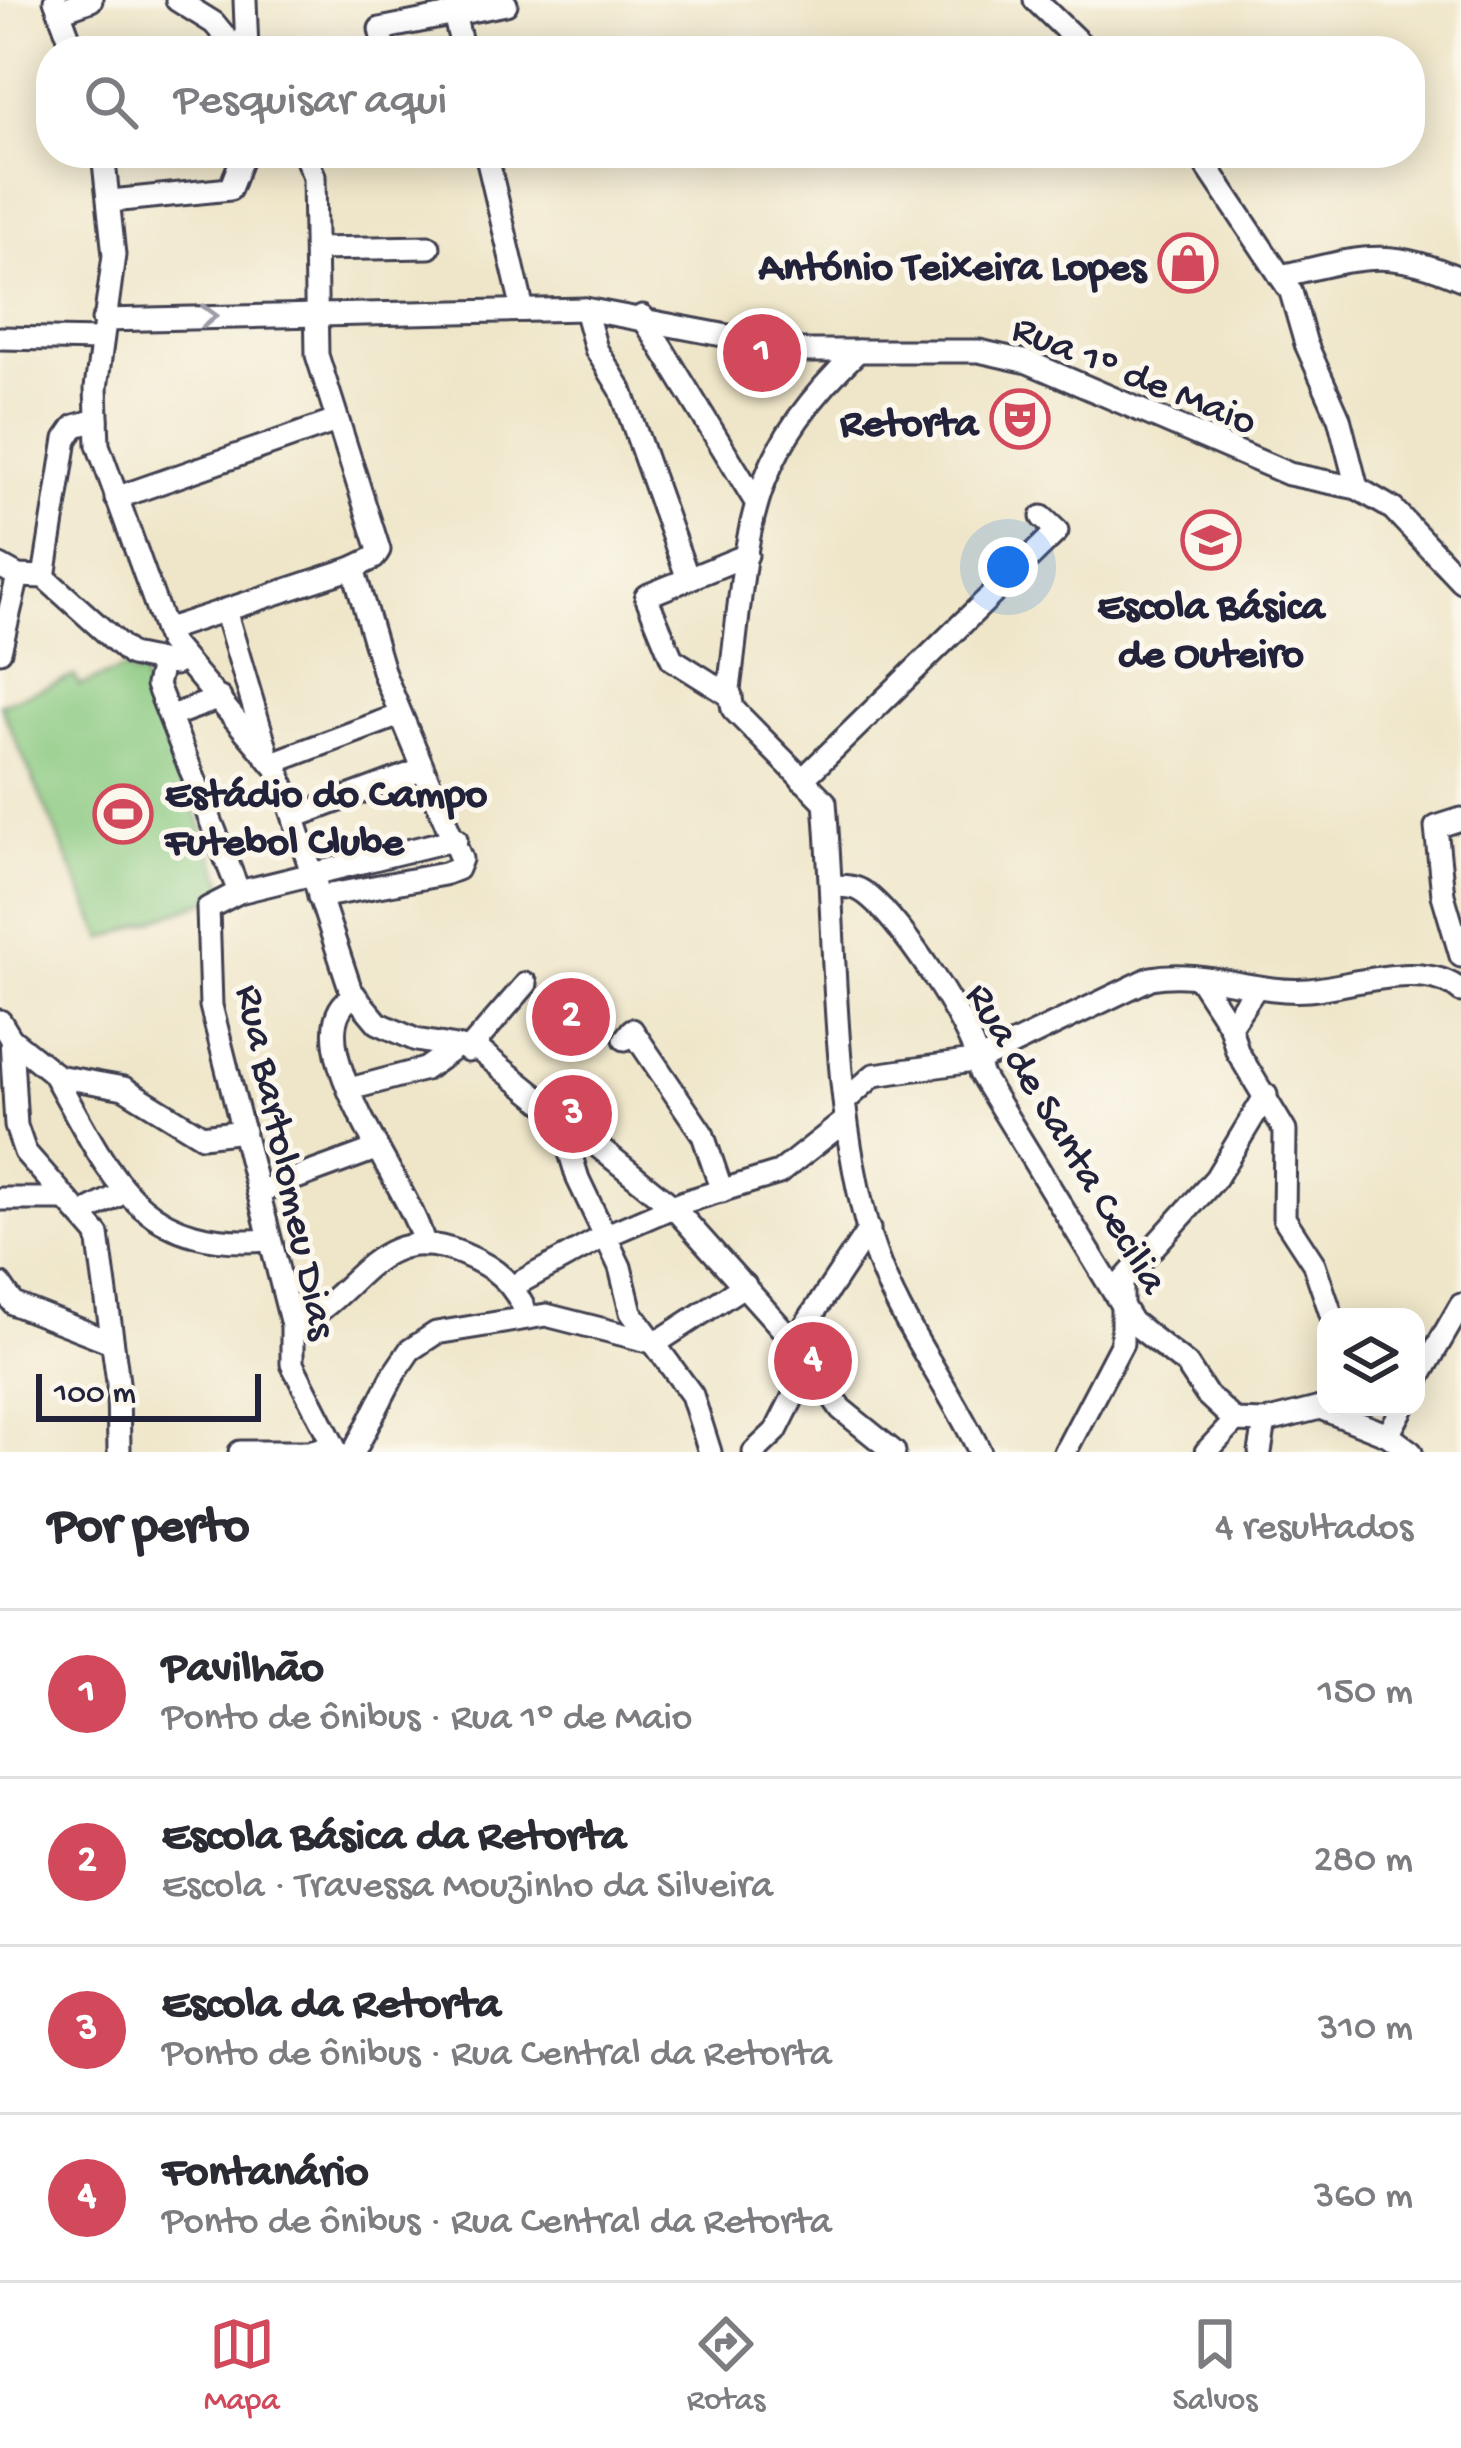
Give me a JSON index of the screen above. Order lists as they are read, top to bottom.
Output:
{
  "streets": {
    "street": ["Rua 1º de Maio", "Rua de Santa Cecilia", "Rua Bartolomeu Dias"]
  },
  "places": {
    "shop": ["António Teixeira Lopes"],
    "theatre": ["Retorta"],
    "school or university": ["Escola Básica de Outeiro"],
    "sports": ["Estádio do Campo Futebol Clube"]
  },
  "scale_bar": "100 m",
  "page": {
    "search": "Pesquisar aqui",
    "pins": [
      "1",
      "2",
      "3",
      "4"
    ],
    "scale": "100 m",
    "heading": ["Por perto", "4 resultados"],
    "list": [
      {
        "mark": "1",
        "name": "Pavilhão",
        "note": "Ponto de ônibus · Rua 1º de Maio",
        "value": "150 m"
      },
      {
        "mark": "2",
        "name": "Escola Básica da Retorta",
        "note": "Escola · Travessa Mouzinho da Silveira",
        "value": "280 m"
      },
      {
        "mark": "3",
        "name": "Escola da Retorta",
        "note": "Ponto de ônibus · Rua Central da Retorta",
        "value": "310 m"
      },
      {
        "mark": "4",
        "name": "Fontanário",
        "note": "Ponto de ônibus · Rua Central da Retorta",
        "value": "360 m"
      }
    ],
    "nav": ["Mapa", "Rotas", "Salvos"]
  }
}
